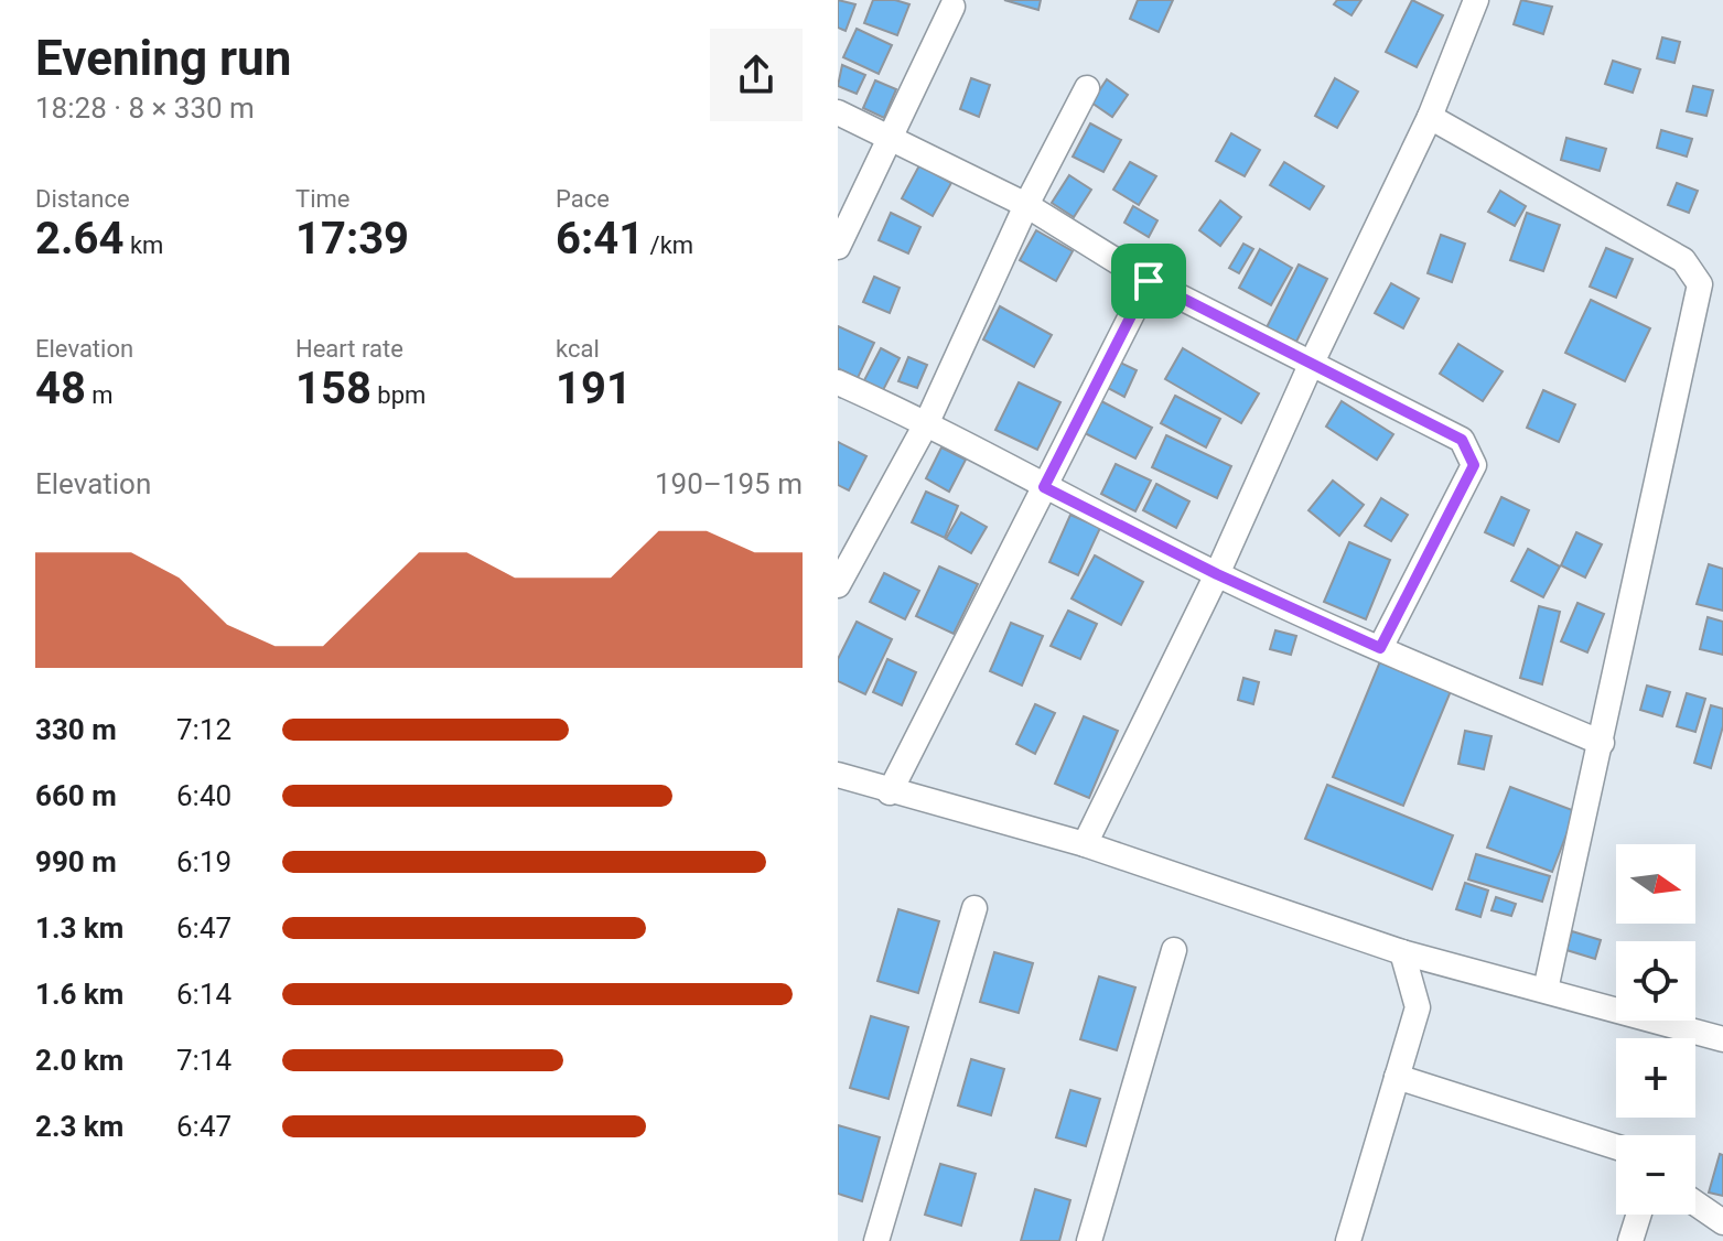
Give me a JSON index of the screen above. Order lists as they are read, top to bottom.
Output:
{
  "north": "right",
  "page": {
    "heading": ["Evening run", "18:28 · 8 × 330 m"],
    "stats": [
      ["Distance", "2.64 km"],
      ["Time", "17:39"],
      ["Pace", "6:41 /km"],
      ["Elevation", "48 m"],
      ["Heart rate", "158 bpm"],
      ["kcal", "191"]
    ],
    "chart": ["Elevation", "190–195 m"],
    "list": [
      {
        "name": "330 m",
        "note": "7:12"
      },
      {
        "name": "660 m",
        "note": "6:40"
      },
      {
        "name": "990 m",
        "note": "6:19"
      },
      {
        "name": "1.3 km",
        "note": "6:47"
      },
      {
        "name": "1.6 km",
        "note": "6:14"
      },
      {
        "name": "2.0 km",
        "note": "7:14"
      },
      {
        "name": "2.3 km",
        "note": "6:47"
      }
    ],
    "map_buttons": ["+", "−"]
  }
}
